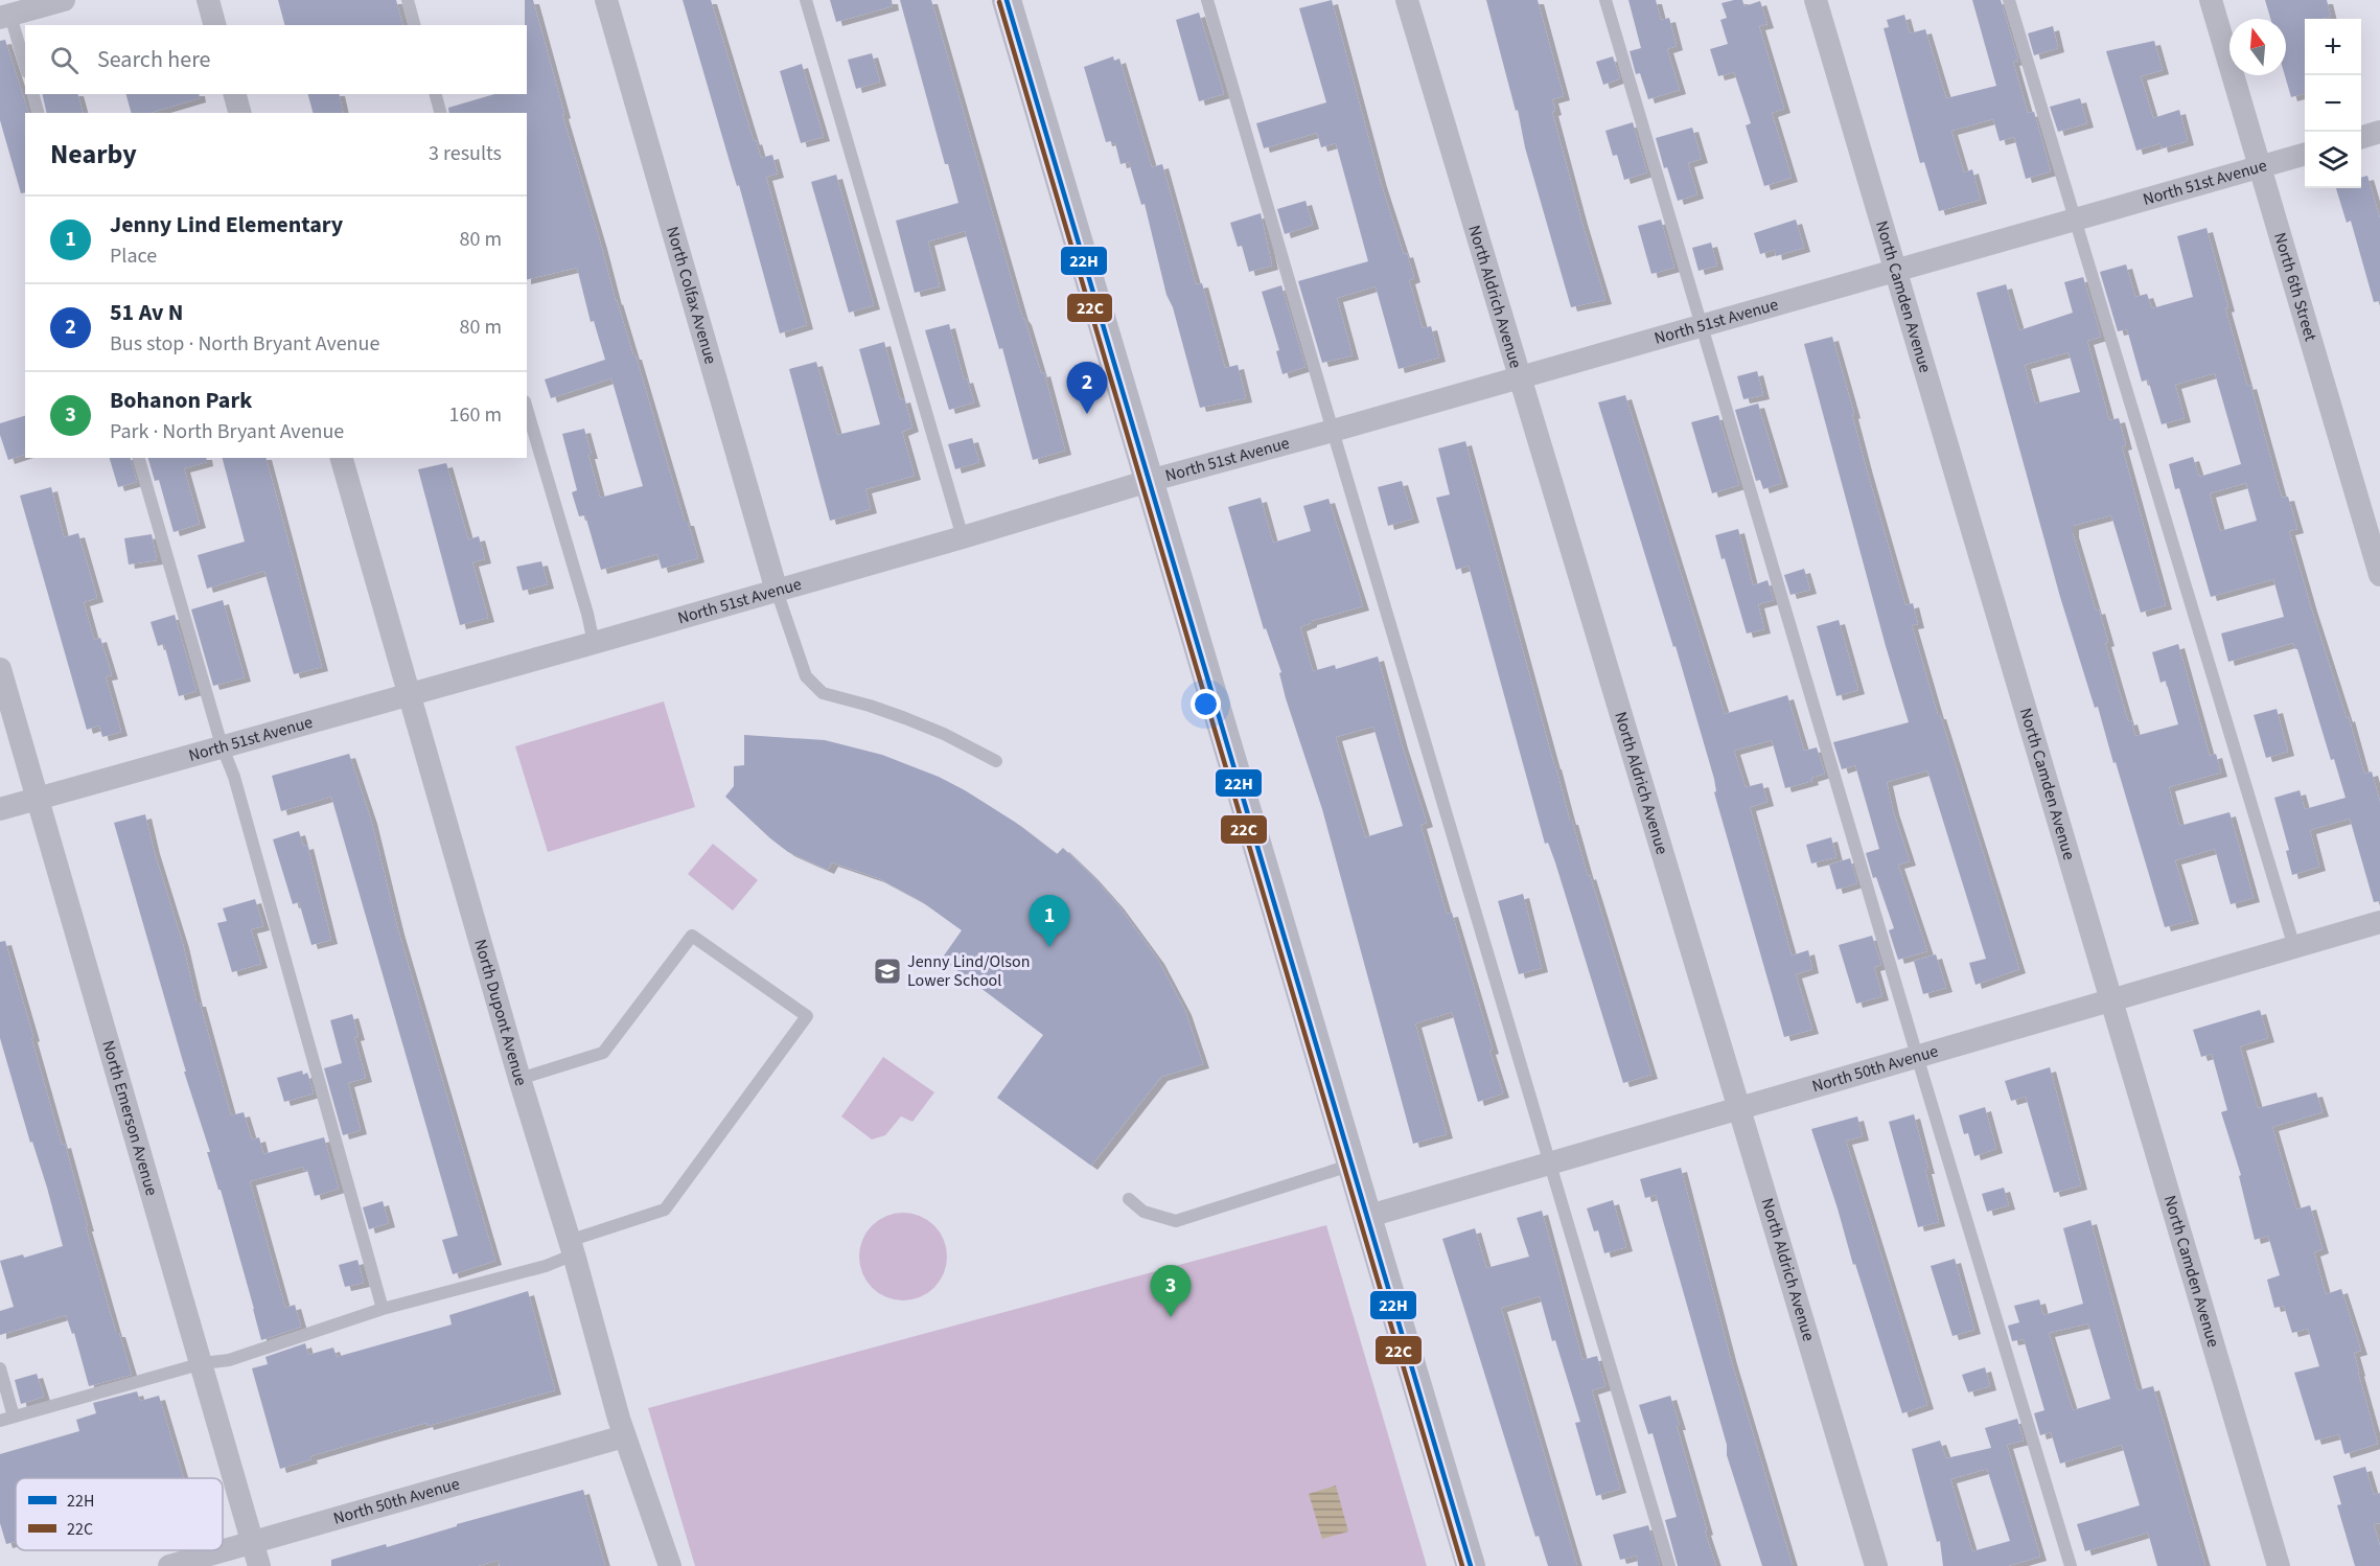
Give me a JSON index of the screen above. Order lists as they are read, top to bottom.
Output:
{
  "streets": {
    "street": [
      "North 51st Avenue",
      "North 6th Street",
      "North Colfax Avenue",
      "North Camden Avenue",
      "North Aldrich Avenue",
      "North Dupont Avenue",
      "North 50th Avenue",
      "North Emerson Avenue"
    ]
  },
  "crossings": [
    ["North 51st Avenue", "North 6th Street"],
    ["North 51st Avenue", "North Colfax Avenue"],
    ["North 51st Avenue", "North Camden Avenue"],
    ["North 51st Avenue", "North Aldrich Avenue"],
    ["North 51st Avenue", "North Dupont Avenue"],
    ["North 51st Avenue", "North Emerson Avenue"],
    ["North Camden Avenue", "North 50th Avenue"],
    ["North Aldrich Avenue", "North 50th Avenue"],
    ["North Dupont Avenue", "North 50th Avenue"],
    ["North 50th Avenue", "North Emerson Avenue"]
  ],
  "places": {
    "school or university": ["Jenny Lind/Olson Lower School"]
  },
  "lines": ["transit line 22H", "transit line 22C"],
  "legend": ["22H", "22C"],
  "north": "top",
  "page": {
    "map_buttons": ["+", "−"],
    "search": "Search here",
    "heading": ["Nearby", "3 results"],
    "list": [
      {
        "mark": "1",
        "name": "Jenny Lind Elementary",
        "note": "Place",
        "value": "80 m"
      },
      {
        "mark": "2",
        "name": "51 Av N",
        "note": "Bus stop · North Bryant Avenue",
        "value": "80 m"
      },
      {
        "mark": "3",
        "name": "Bohanon Park",
        "note": "Park · North Bryant Avenue",
        "value": "160 m"
      }
    ],
    "pins": ["2", "1", "3"]
  }
}
